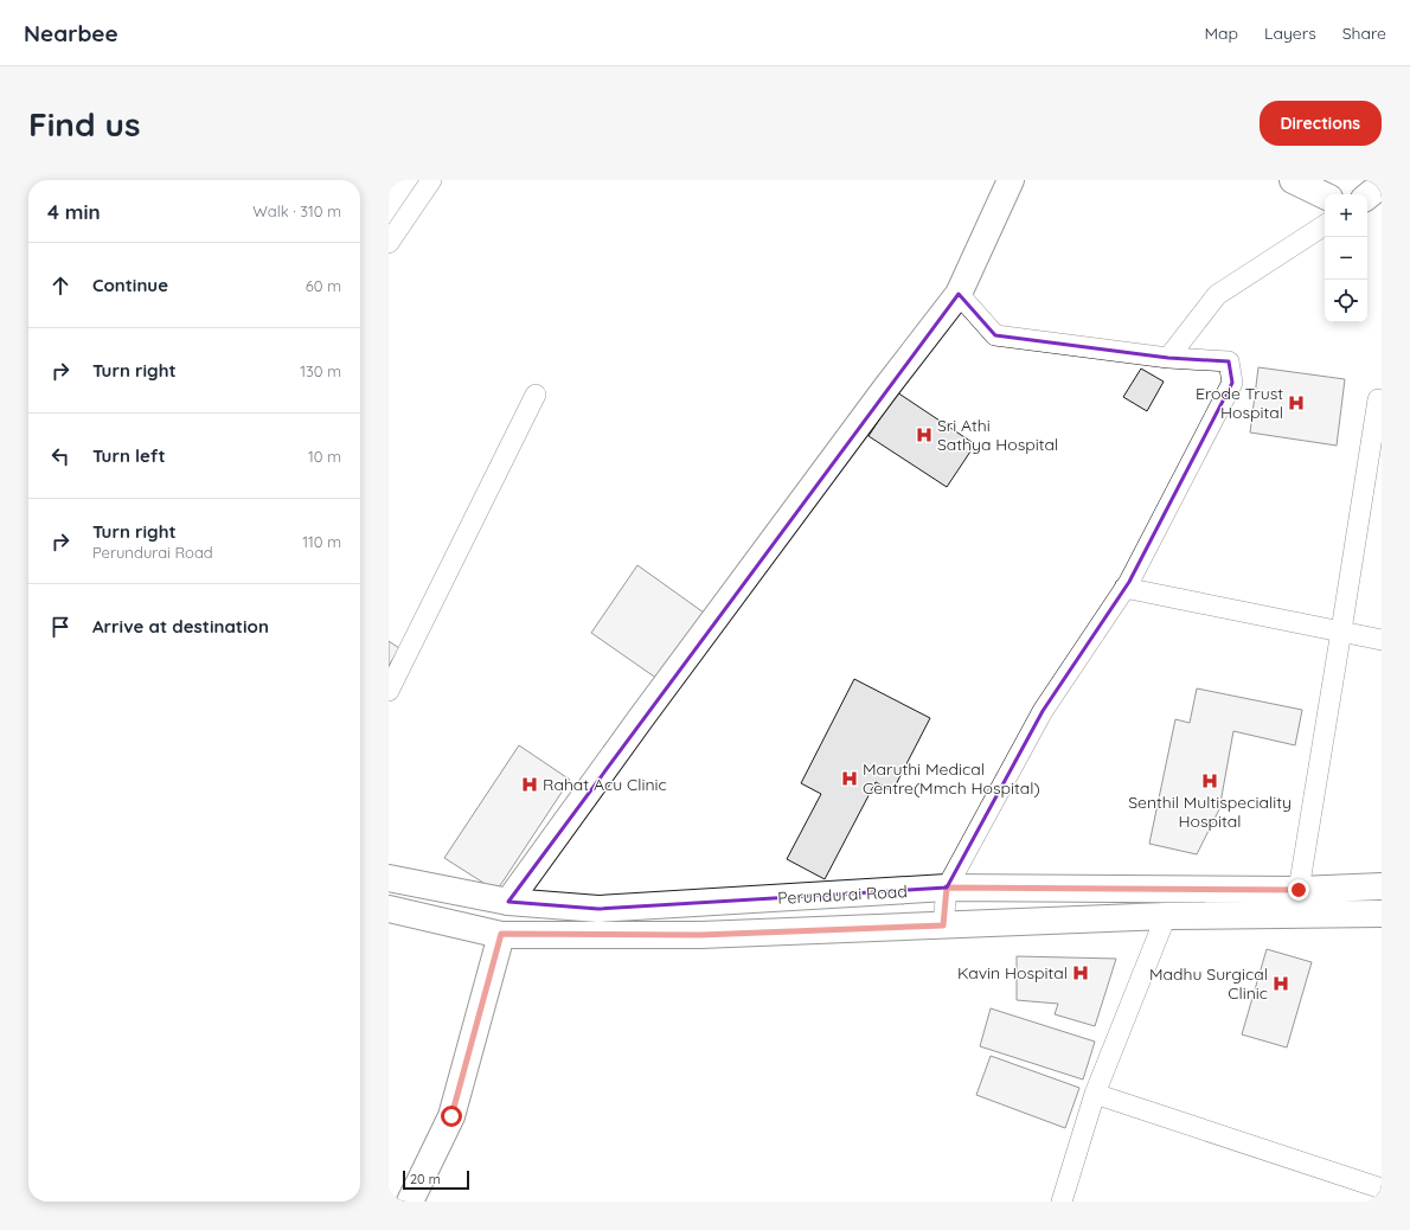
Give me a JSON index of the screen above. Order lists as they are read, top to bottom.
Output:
{
  "streets": {
    "main road": ["Perundurai Road"]
  },
  "places": {
    "hospital": [
      "Erode Trust Hospital",
      "Sri Athi Sathya Hospital",
      "Maruthi Medical Centre(Mmch Hospital)",
      "Senthil Multispeciality Hospital",
      "Rahat Acu Clinic",
      "Kavin Hospital",
      "Madhu Surgical Clinic"
    ]
  },
  "scale_bar": "20 m",
  "page": {
    "header": "Nearbee",
    "nav": ["Map", "Layers", "Share"],
    "buttons": "Directions",
    "title": "Find us",
    "heading": ["4 min", "Walk · 310 m"],
    "map_buttons": ["+", "−"],
    "list": [
      ["Continue", "60 m"],
      ["Turn right", "130 m"],
      ["Turn left", "10 m"],
      ["Turn right", "Perundurai Road", "110 m"],
      "Arrive at destination"
    ],
    "scale": "20 m"
  }
}
